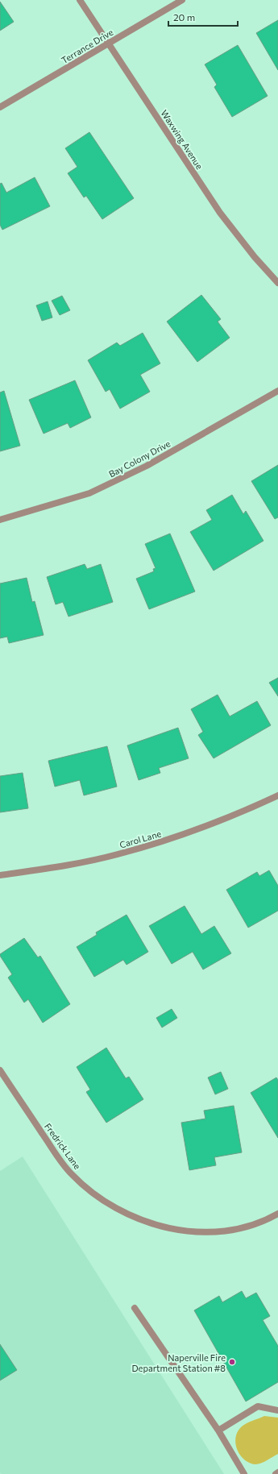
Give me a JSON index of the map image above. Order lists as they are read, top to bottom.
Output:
{
  "streets": {
    "street": [
      "Terrance Drive",
      "Waxwing Avenue",
      "Bay Colony Drive",
      "Carol Lane",
      "Fredrick Lane"
    ]
  },
  "crossings": [
    ["Terrance Drive", "Waxwing Avenue"]
  ],
  "places": ["Naperville Fire Department Station #8"],
  "scale_bar": "20 m"
}
